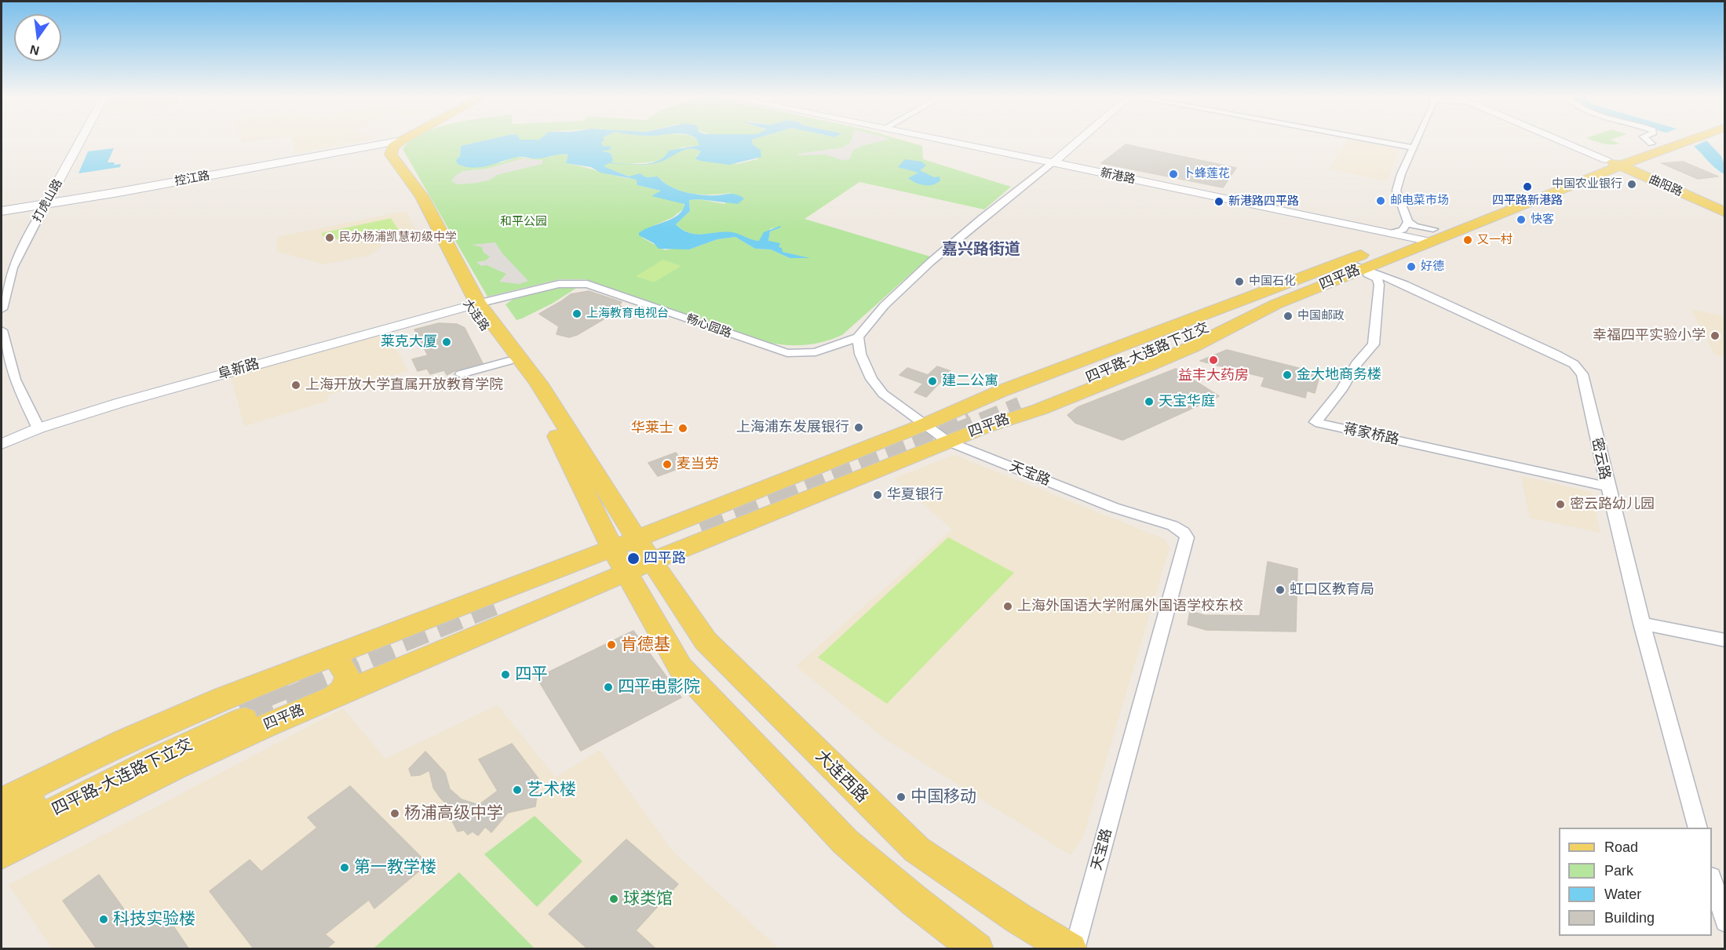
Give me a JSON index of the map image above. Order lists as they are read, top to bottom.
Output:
{
  "streets": {
    "main road": [
      "控江路",
      "曲阳路",
      "四平路",
      "大连路",
      "四平路-大连路下立交",
      "大连西路"
    ],
    "street": [
      "新港路",
      "打虎山路",
      "畅心园路",
      "阜新路",
      "蒋家桥路",
      "密云路",
      "天宝路"
    ]
  },
  "crossings": [
    ["新港路", "四平路"],
    ["控江路", "打虎山路"],
    ["控江路", "大连路"],
    ["曲阳路", "四平路"],
    ["四平路", "大连路"],
    ["四平路", "四平路-大连路下立交"],
    ["四平路", "蒋家桥路"],
    ["四平路", "密云路"],
    ["四平路", "天宝路"],
    ["四平路", "大连西路"],
    ["大连路", "畅心园路"],
    ["大连路", "阜新路"],
    ["大连路", "大连西路"],
    ["畅心园路", "阜新路"],
    ["畅心园路", "天宝路"],
    ["蒋家桥路", "密云路"]
  ],
  "districts": ["嘉兴路街道"],
  "parks": ["和平公园"],
  "places": [
    "卜蜂莲花",
    "中国农业银行",
    "四平路新港路",
    "邮电菜市场",
    "新港路四平路",
    "快客",
    "民办杨浦凯慧初级中学",
    "又一村",
    "好德",
    "中国石化",
    "上海教育电视台",
    "中国邮政",
    "幸福四平实验小学",
    "莱克大厦",
    "益丰大药房",
    "金大地商务楼",
    "建二公寓",
    "上海开放大学直属开放教育学院",
    "天宝华庭",
    "上海浦东发展银行",
    "华莱士",
    "麦当劳",
    "华夏银行",
    "密云路幼儿园",
    "四平路",
    "虹口区教育局",
    "上海外国语大学附属外国语学校东校",
    "肯德基",
    "四平",
    "四平电影院",
    "艺术楼",
    "中国移动",
    "杨浦高级中学",
    "第一教学楼",
    "球类馆",
    "科技实验楼"
  ],
  "legend": [
    "Road",
    "Park",
    "Water",
    "Building"
  ],
  "north": "bottom"
}
